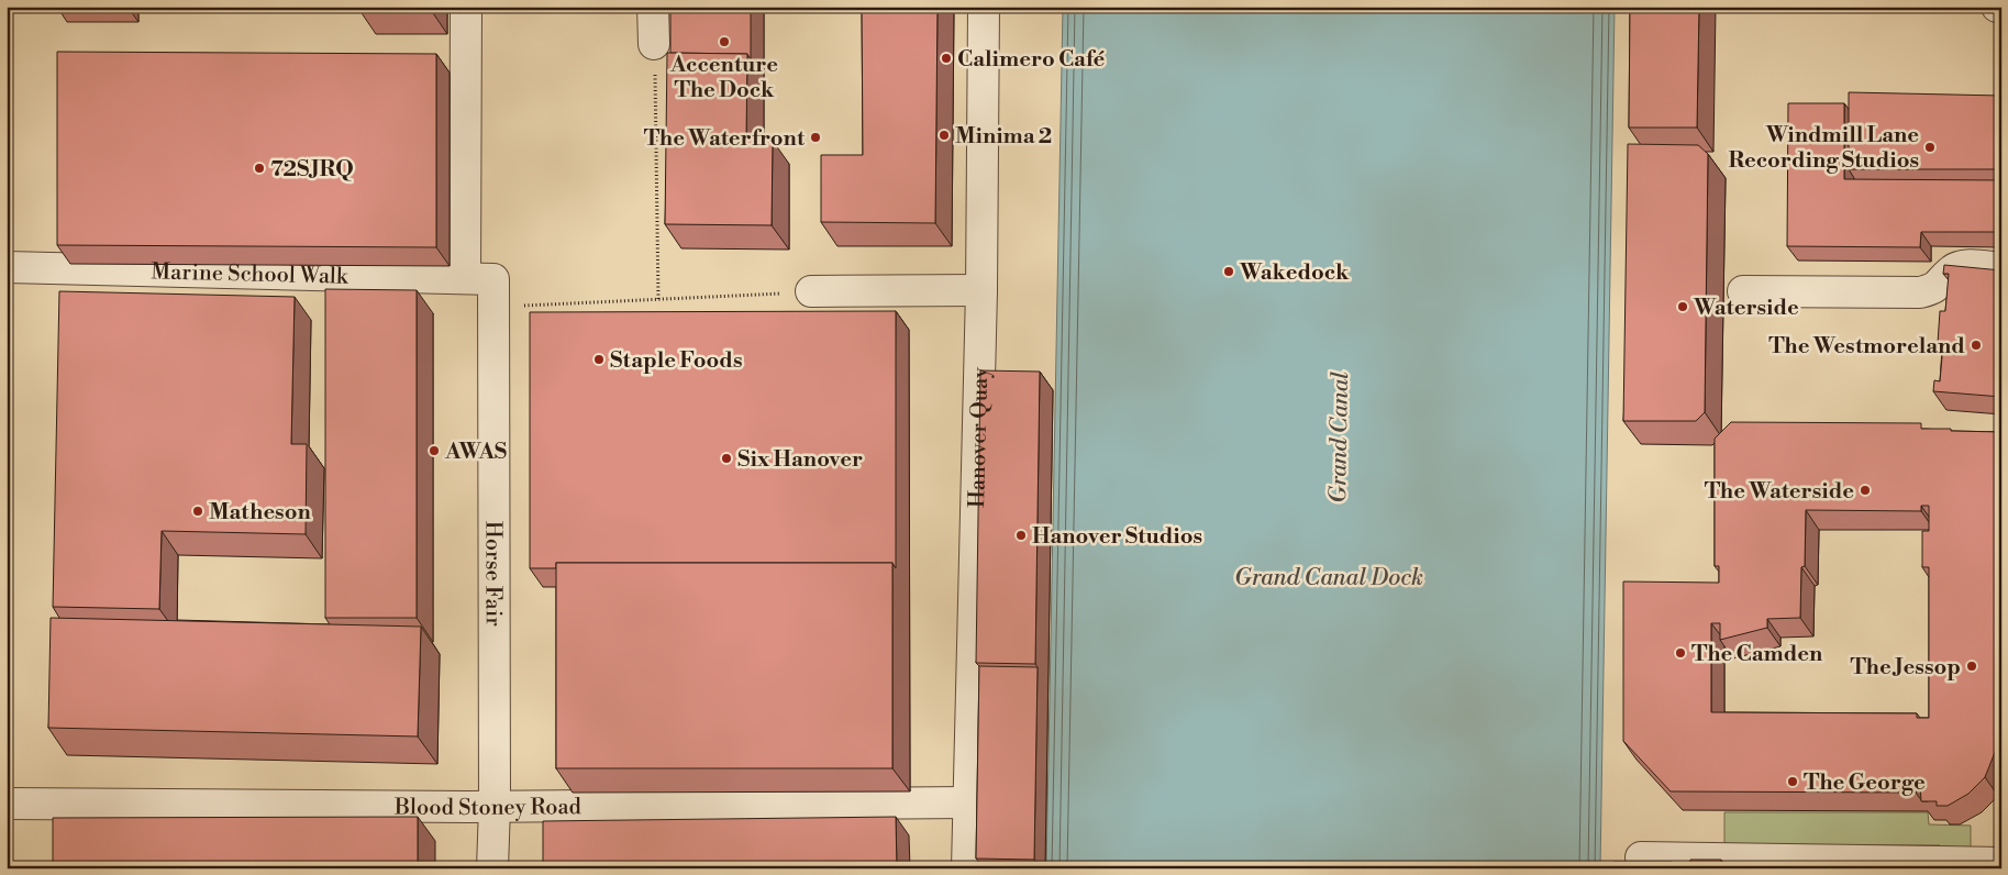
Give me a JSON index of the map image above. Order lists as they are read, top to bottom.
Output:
{
  "streets": {
    "street": [
      "Marine School Walk",
      "Hanover Quay",
      "Horse Fair",
      "Blood Stoney Road"
    ]
  },
  "crossings": [
    ["Marine School Walk", "Horse Fair"],
    ["Hanover Quay", "Blood Stoney Road"],
    ["Horse Fair", "Blood Stoney Road"]
  ],
  "water": ["Grand Canal", "Grand Canal Dock"],
  "places": [
    "Accenture The Dock",
    "Calimero Café",
    "Minima 2",
    "The Waterfront",
    "Windmill Lane Recording Studios",
    "72SJRQ",
    "Wakedock",
    "Waterside",
    "The Westmoreland",
    "Staple Foods",
    "AWAS",
    "Six Hanover",
    "The Waterside",
    "Matheson",
    "Hanover Studios",
    "The Camden",
    "The Jessop",
    "The George"
  ]
}
